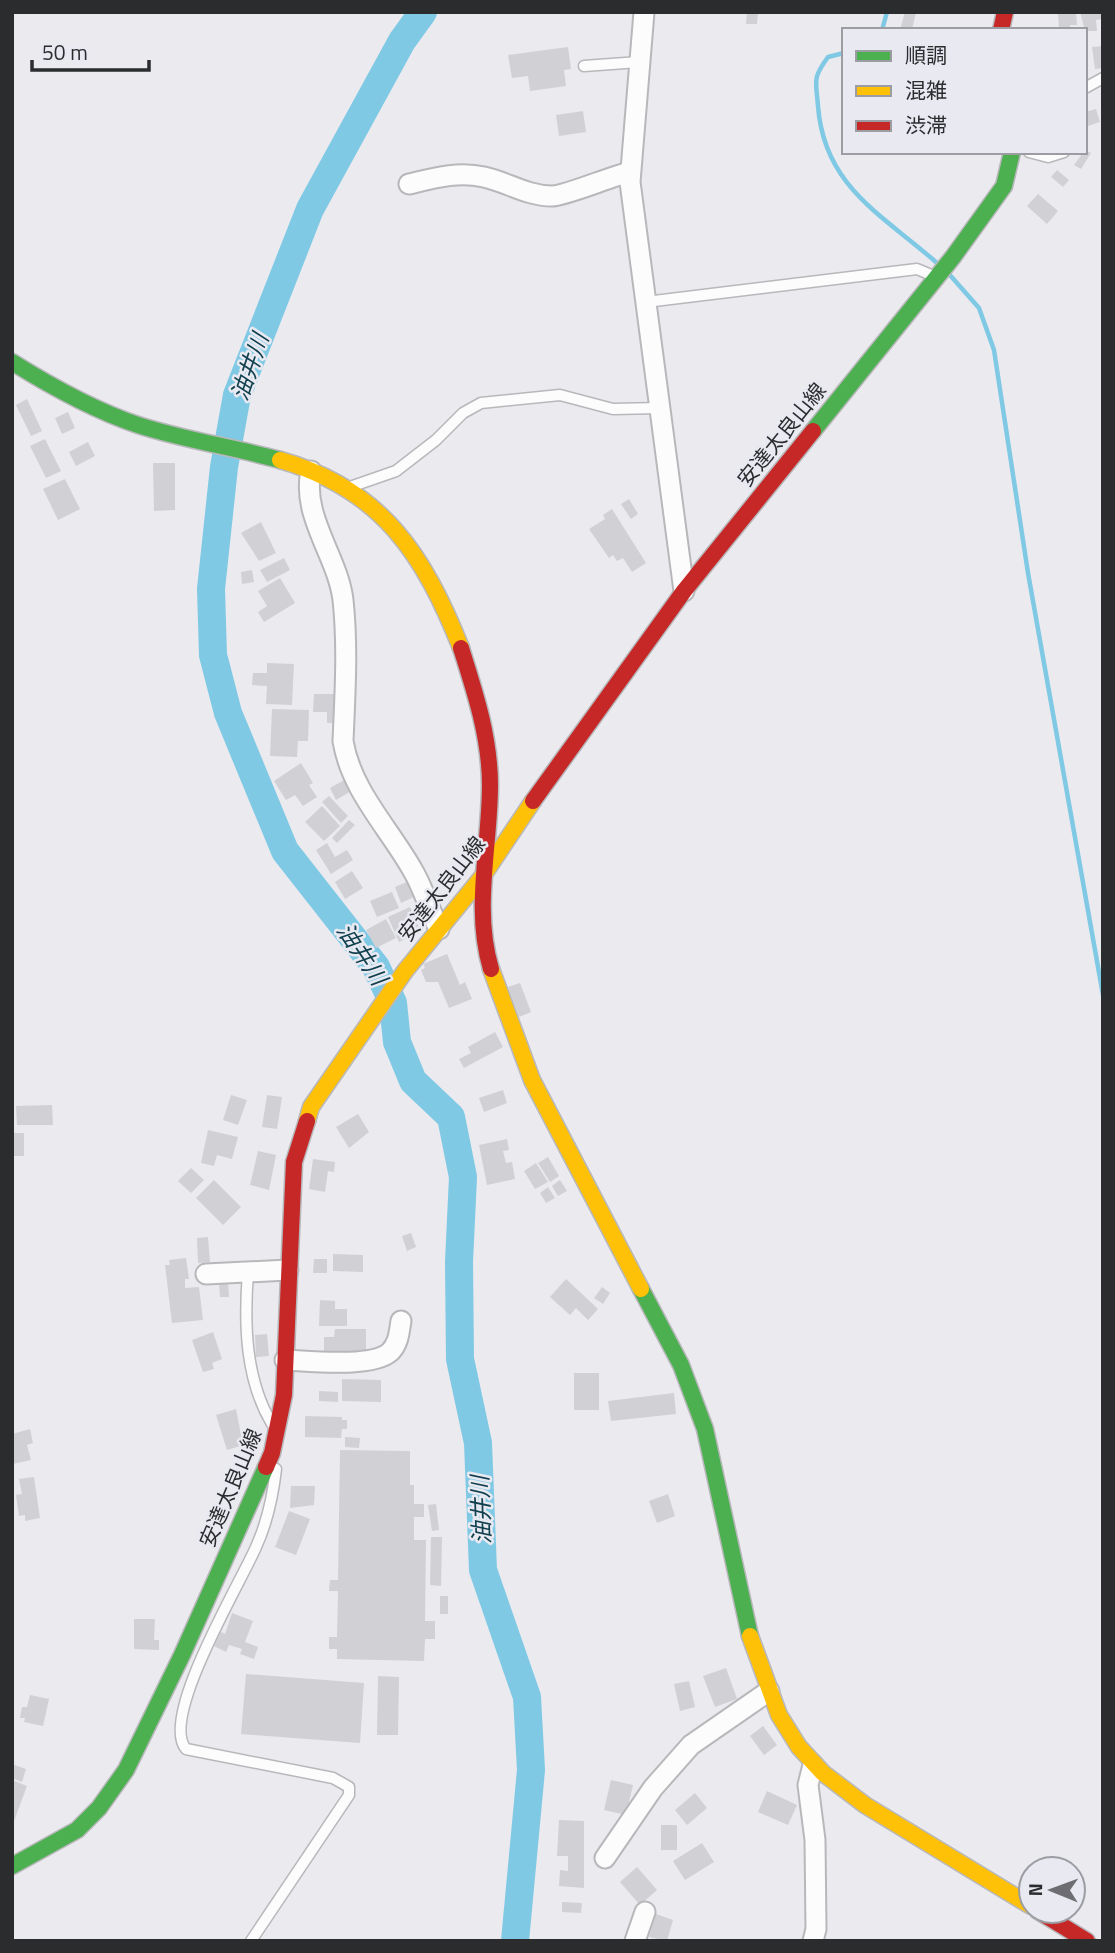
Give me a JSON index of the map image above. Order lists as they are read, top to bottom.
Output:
{
  "streets": {
    "street": ["安達太良山線"]
  },
  "water": ["油井川"],
  "legend": ["順調", "混雑", "渋滞"],
  "scale_bar": "50 m",
  "north": "left"
}
